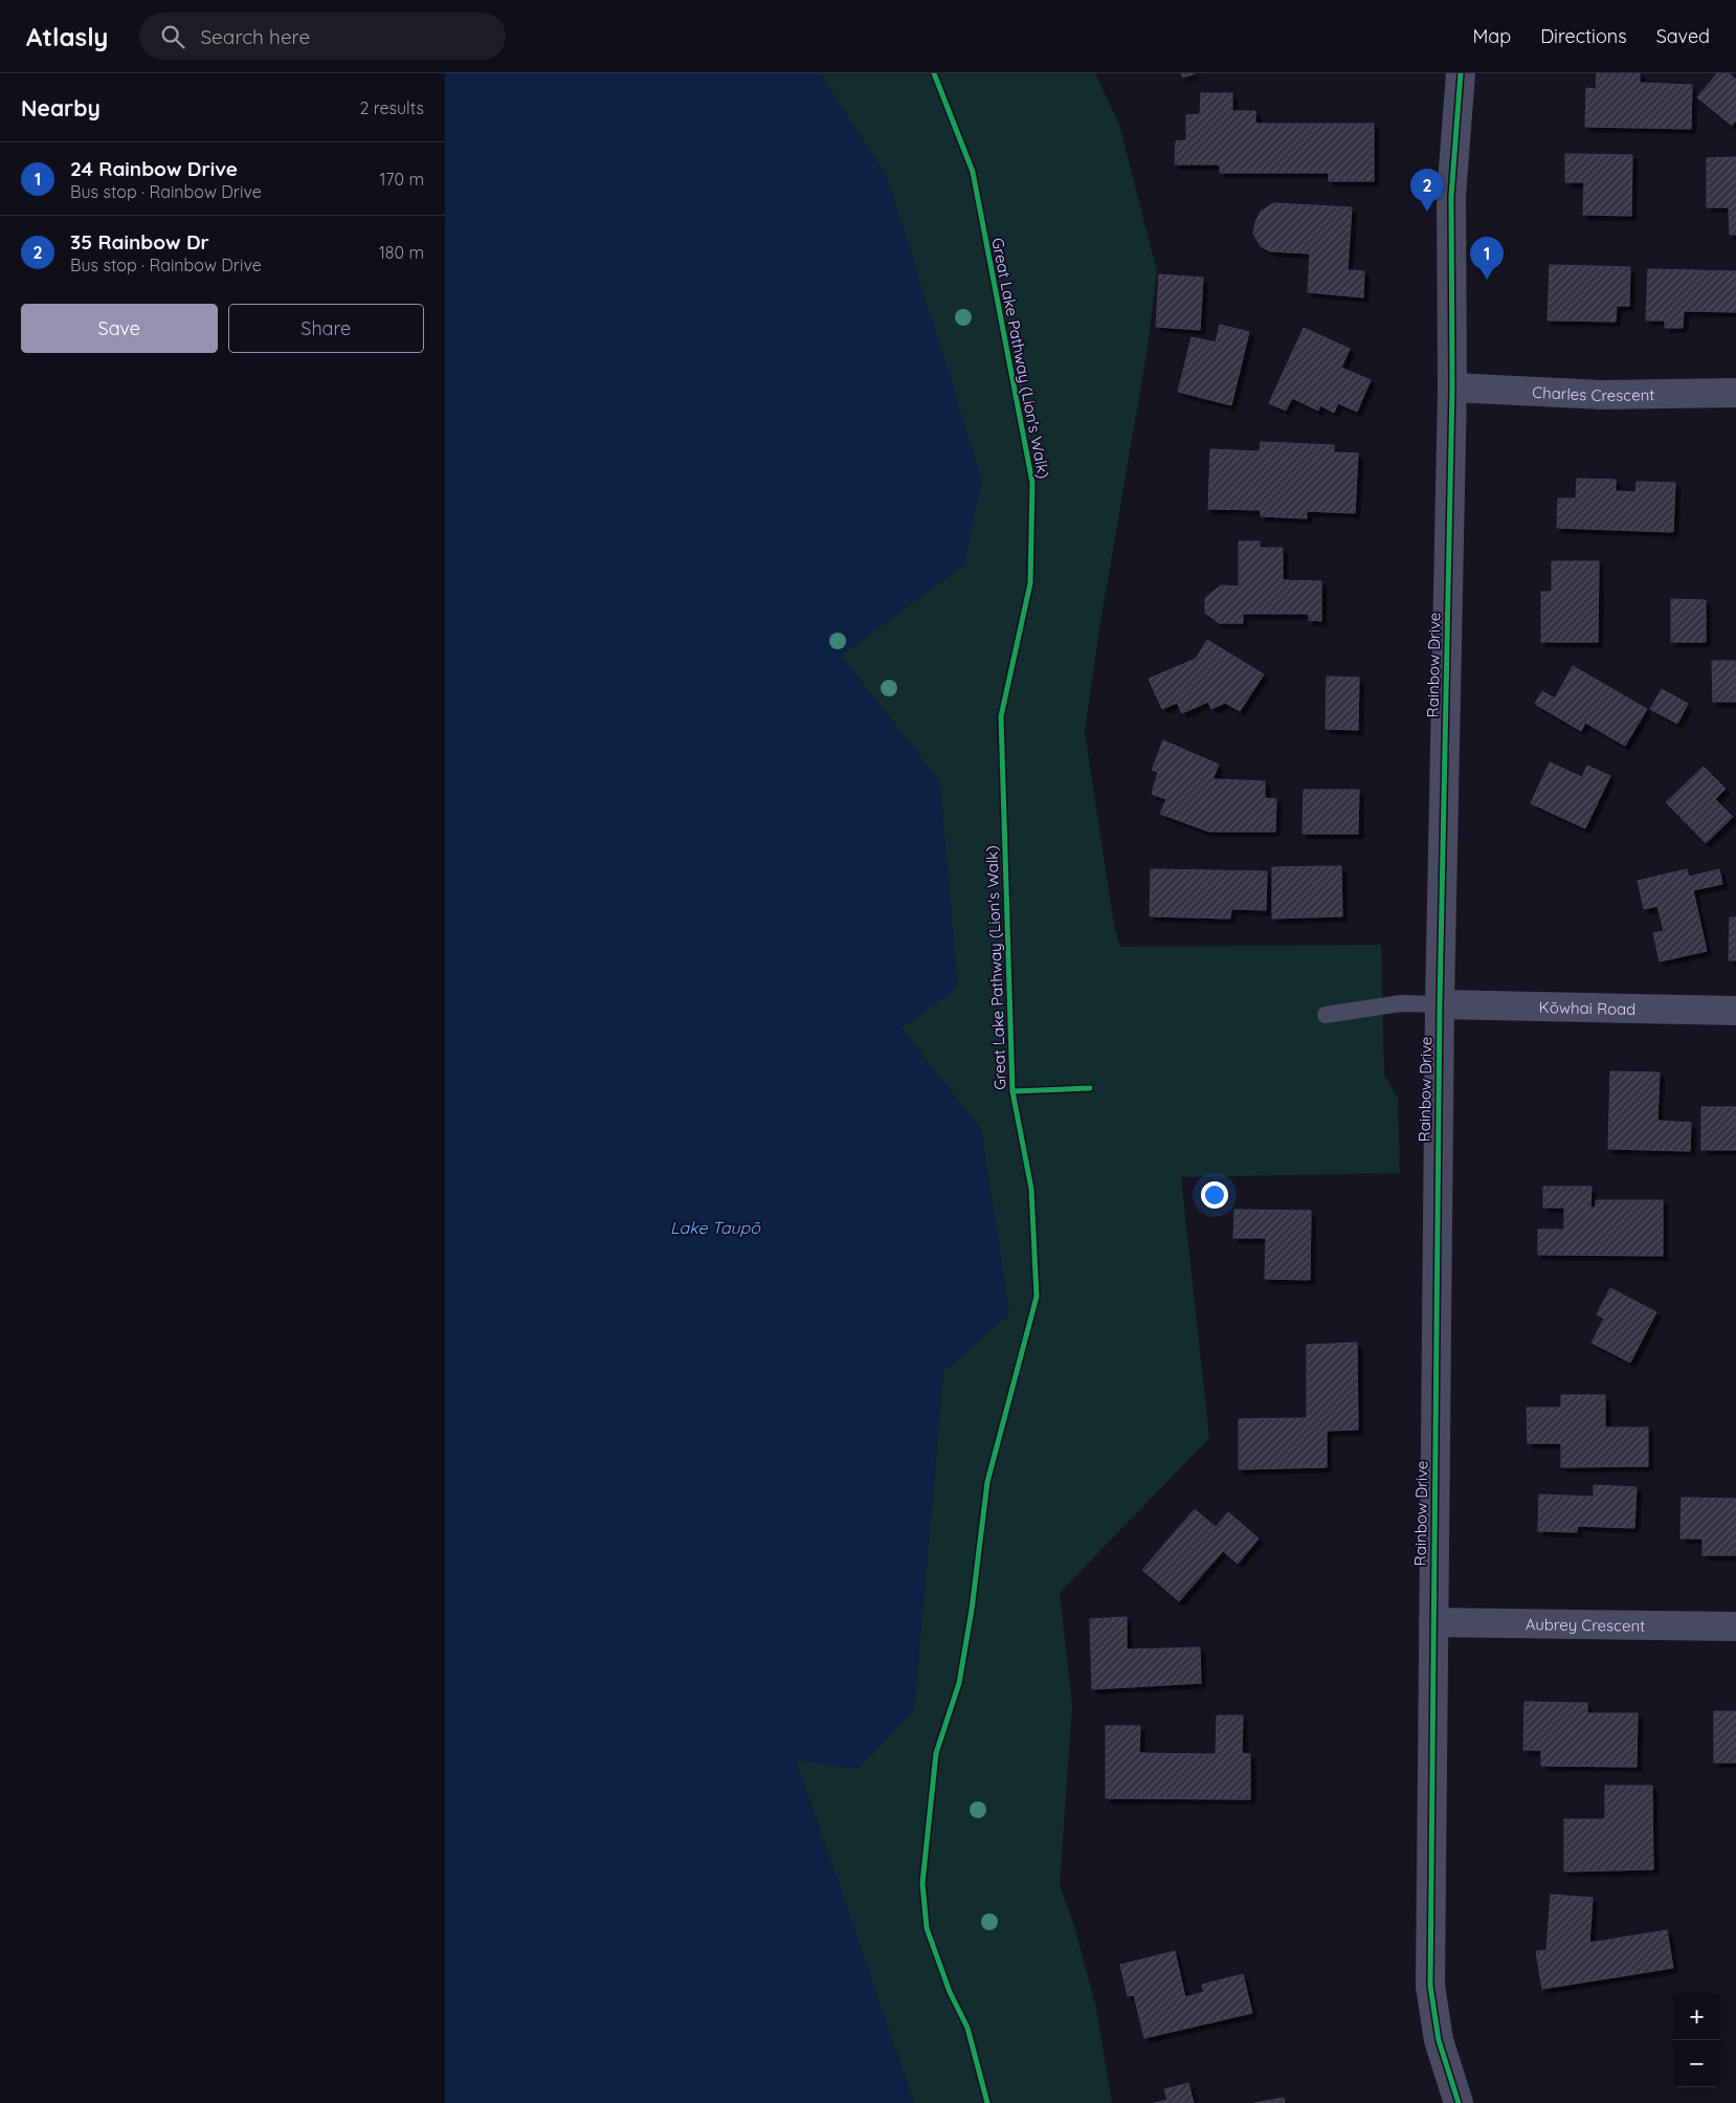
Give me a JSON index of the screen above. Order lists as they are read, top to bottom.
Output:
{
  "streets": {
    "street": [
      "Charles Crescent",
      "Rainbow Drive",
      "Kōwhai Road",
      "Aubrey Crescent"
    ],
    "cycle path": ["Great Lake Pathway (Lion's Walk)"]
  },
  "crossings": [
    ["Charles Crescent", "Rainbow Drive"],
    ["Rainbow Drive", "Kōwhai Road"],
    ["Rainbow Drive", "Aubrey Crescent"]
  ],
  "water": ["Lake Taupō"],
  "page": {
    "header": "Atlasly",
    "search": "Search here",
    "nav": ["Map", "Directions", "Saved"],
    "heading": ["Nearby", "2 results"],
    "list": [
      {
        "mark": "1",
        "name": "24 Rainbow Drive",
        "note": "Bus stop · Rainbow Drive",
        "value": "170 m"
      },
      {
        "mark": "2",
        "name": "35 Rainbow Dr",
        "note": "Bus stop · Rainbow Drive",
        "value": "180 m"
      }
    ],
    "pins": ["2", "1"],
    "buttons": ["Save", "Share"],
    "map_buttons": ["+", "−"]
  }
}
